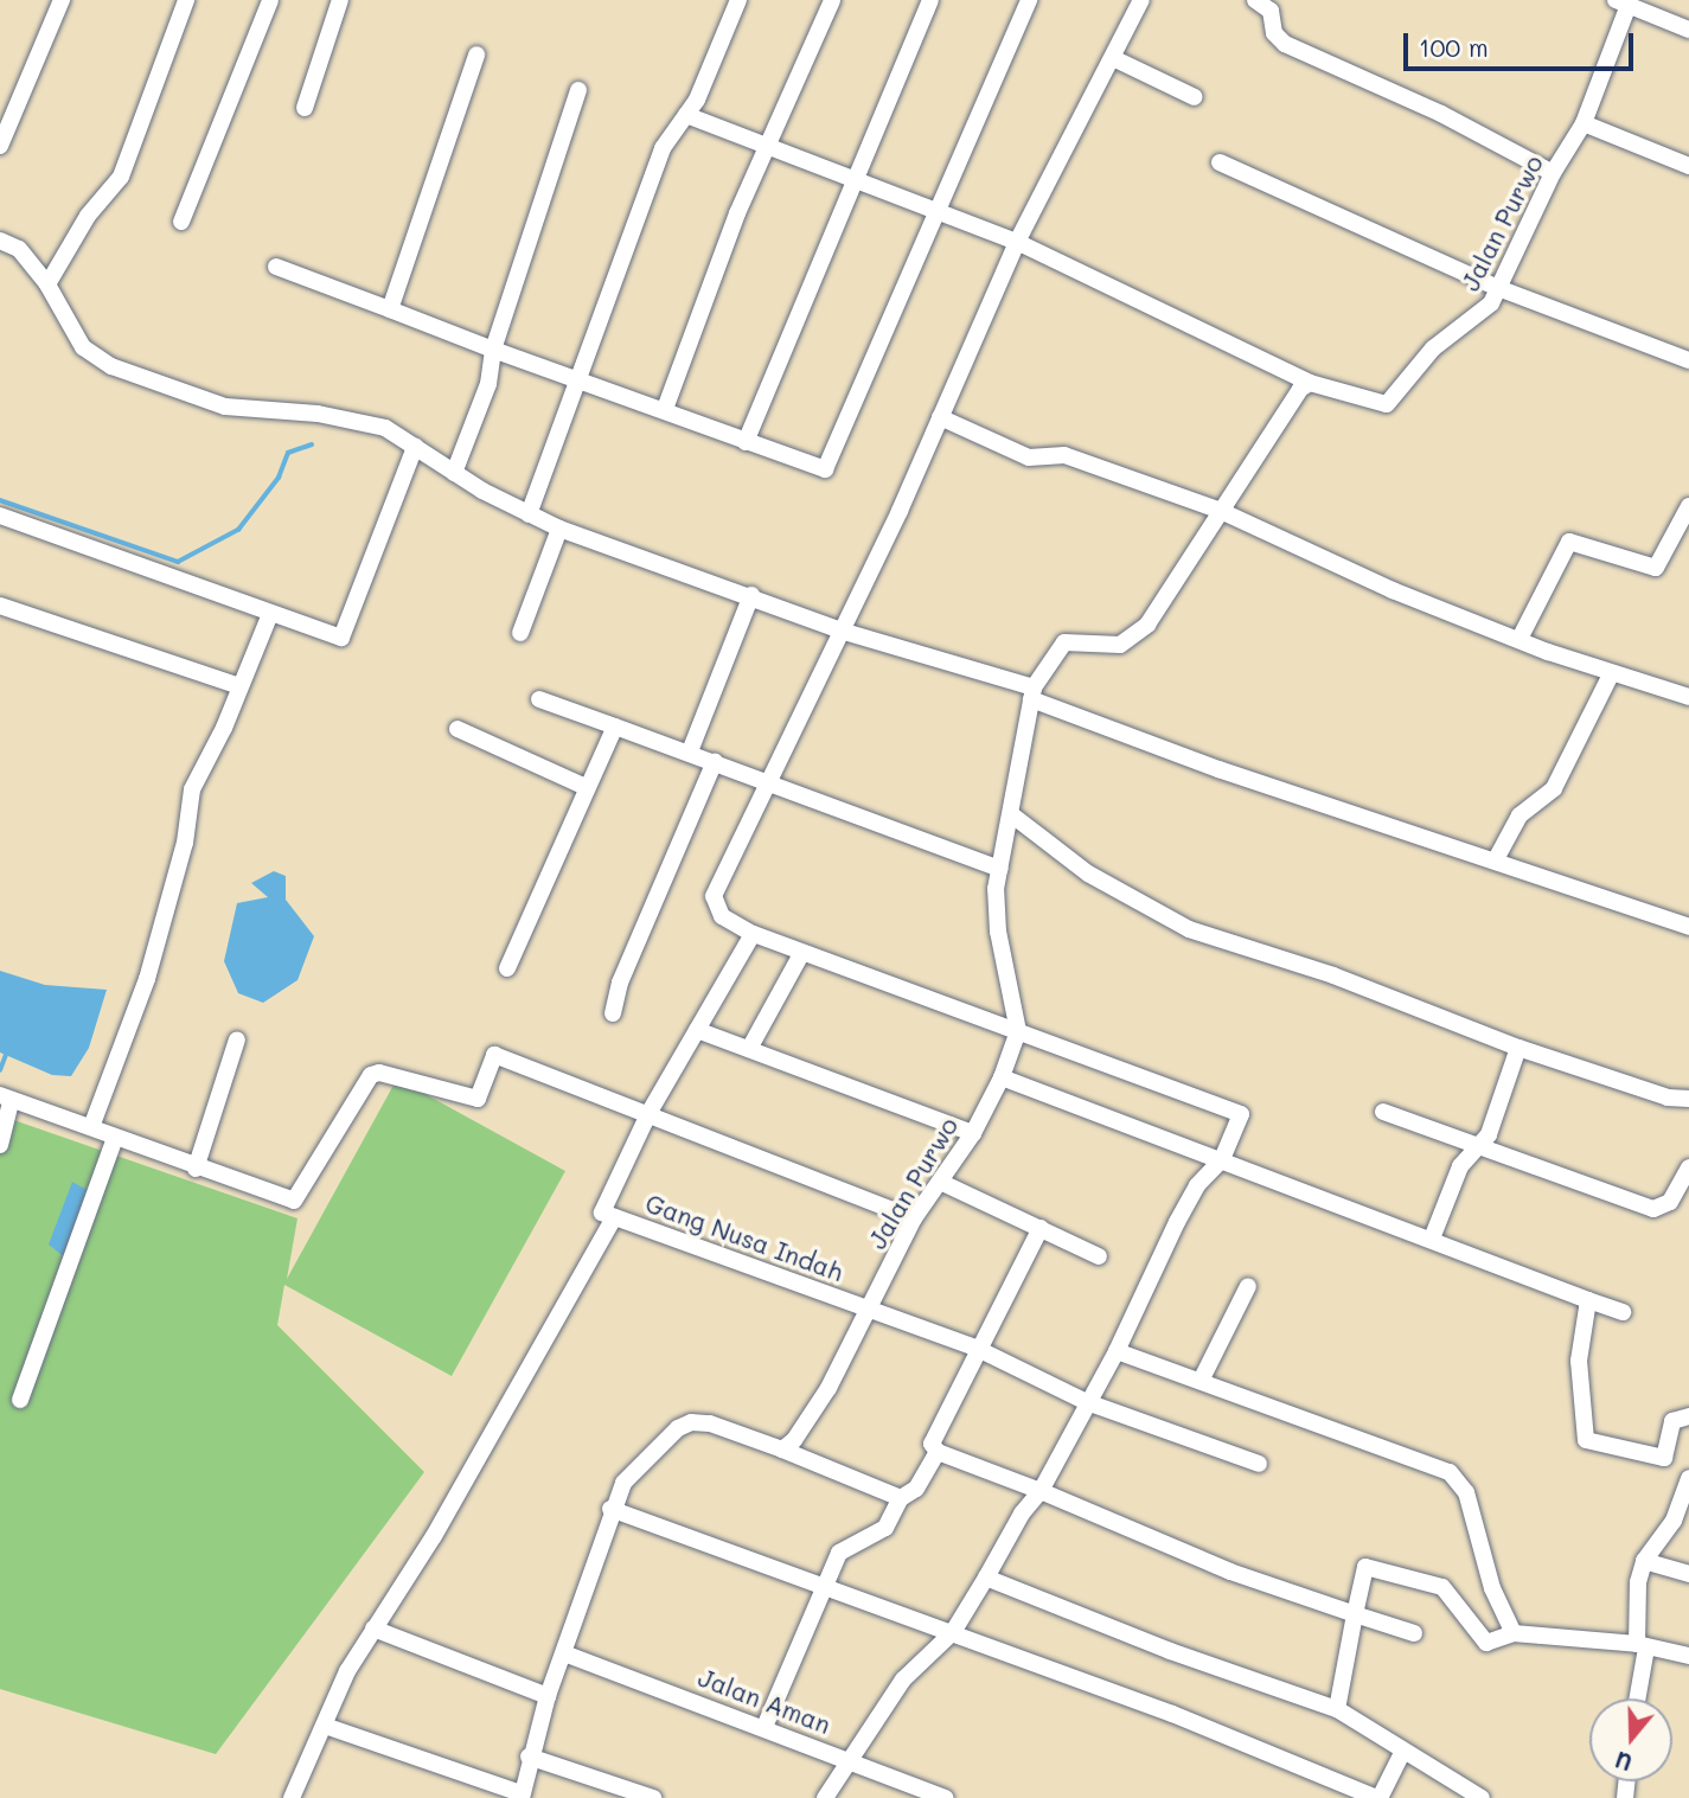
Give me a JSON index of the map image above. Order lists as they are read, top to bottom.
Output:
{
  "streets": {
    "street": ["Jalan Purwo", "Gang Nusa Indah", "Jalan Aman"]
  },
  "crossings": [
    ["Jalan Purwo", "Gang Nusa Indah"]
  ],
  "scale_bar": "100 m",
  "north": "bottom"
}
